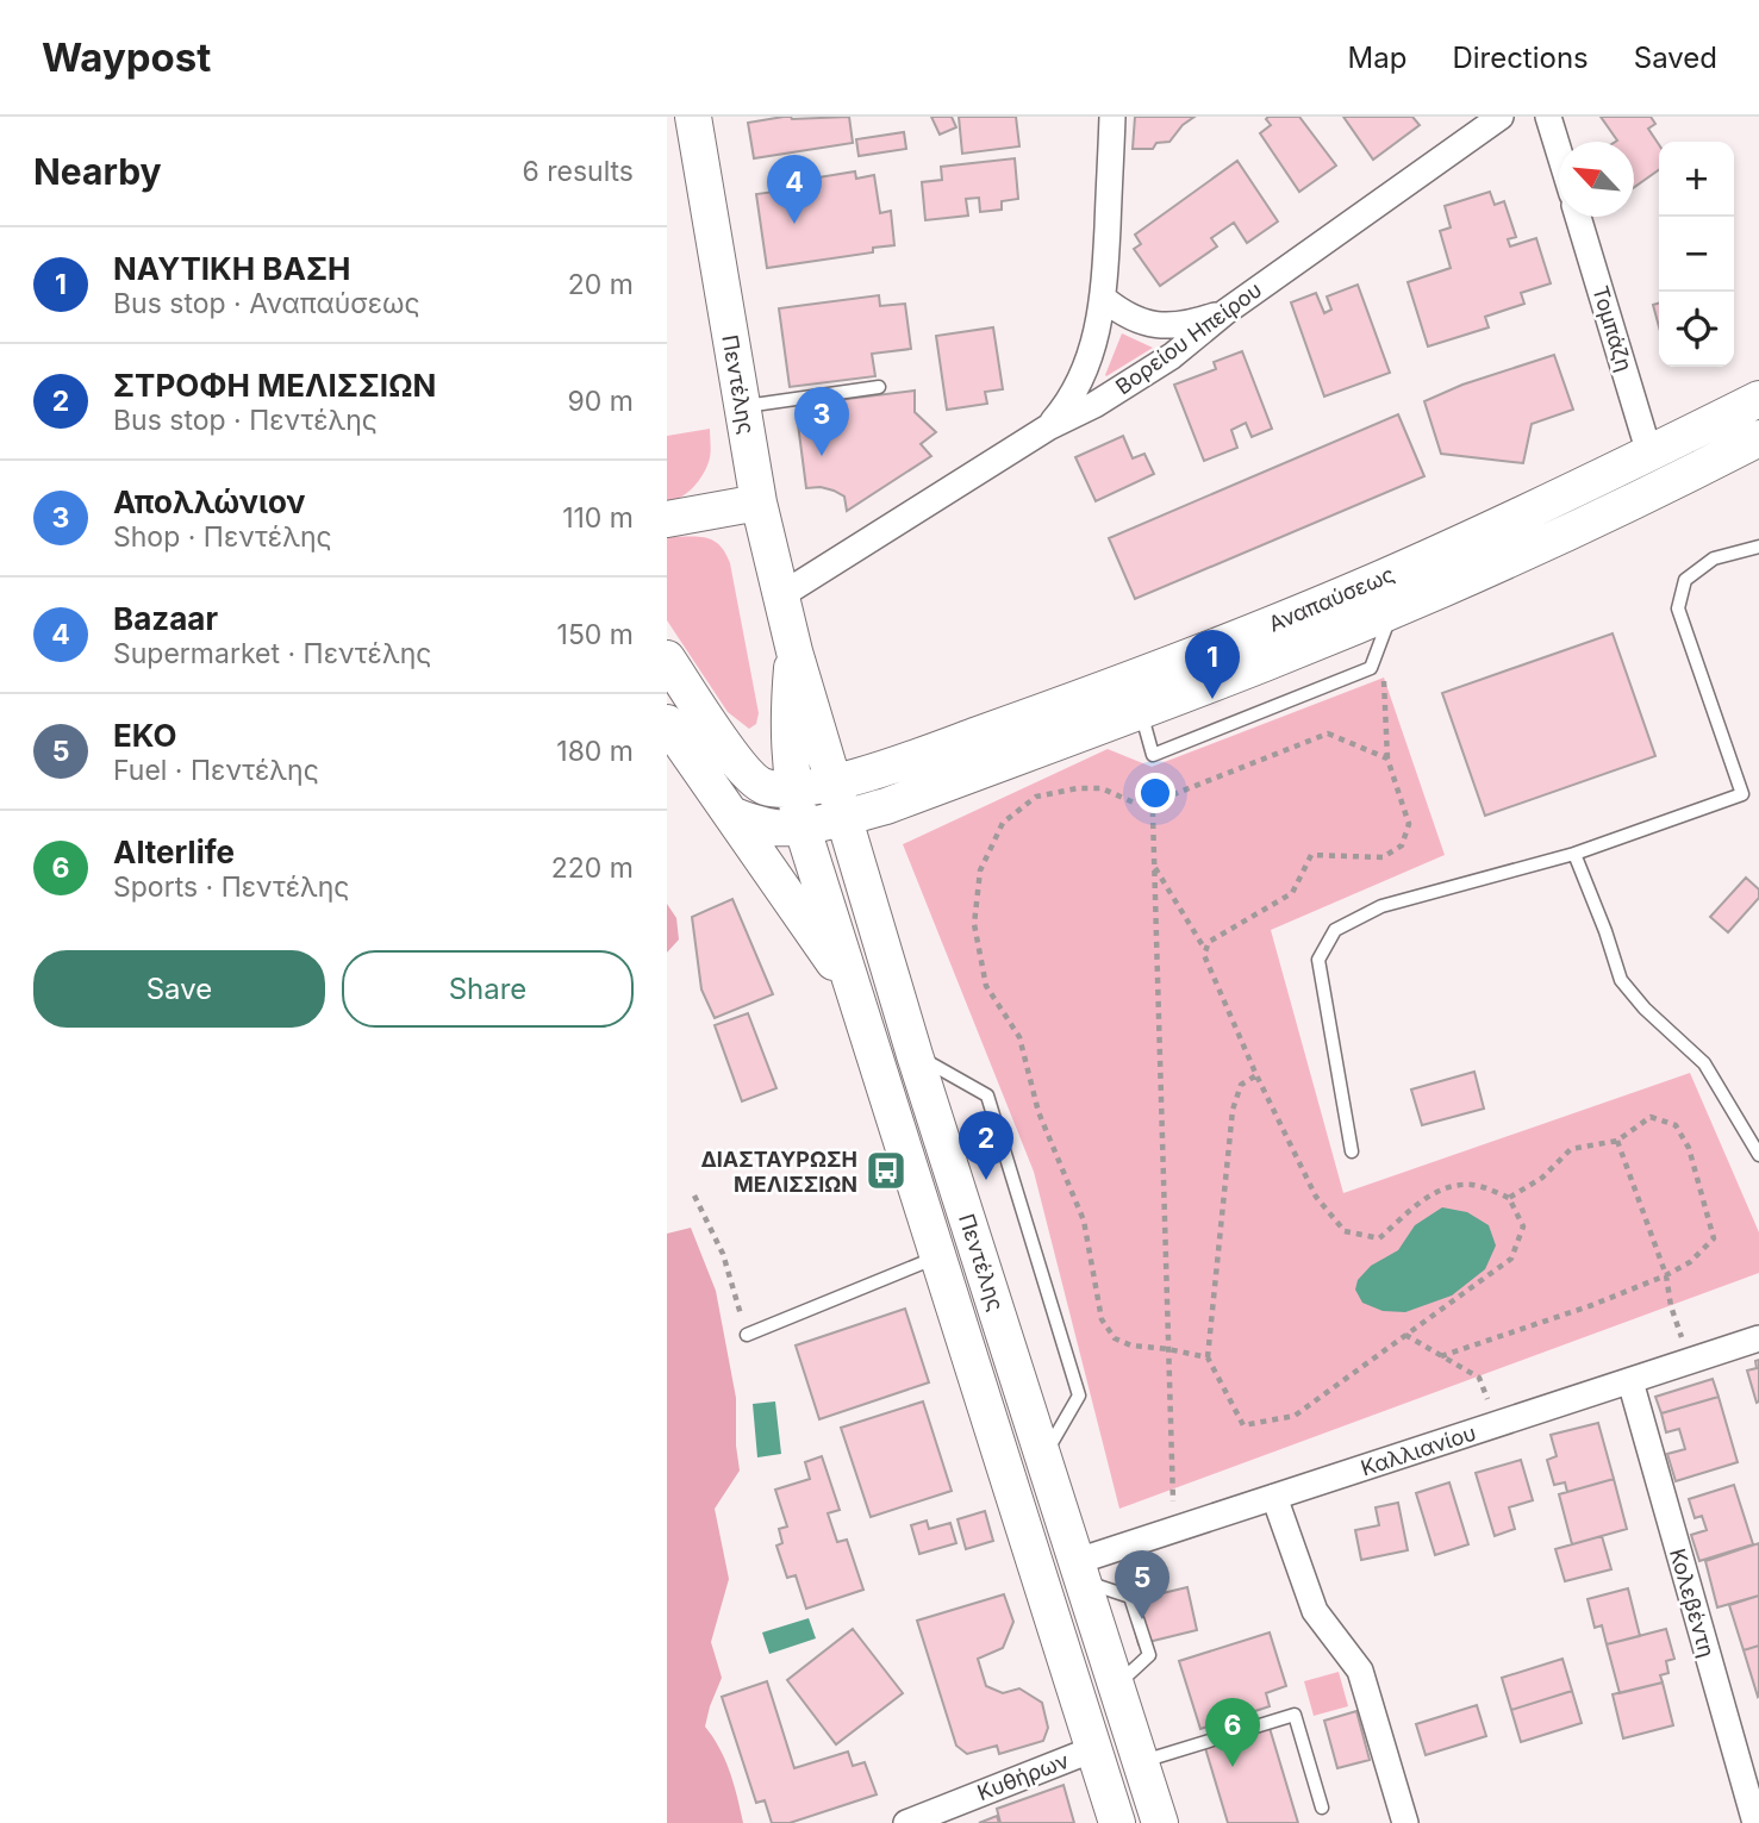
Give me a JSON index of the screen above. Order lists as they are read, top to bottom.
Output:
{
  "streets": {
    "main road": ["Πεντέλης", "Αναπαύσεως"],
    "street": [
      "Τομπάζη",
      "Βορείου Ηπείρου",
      "Καλλιανίου",
      "Κολεβέντη",
      "Κυθήρων"
    ]
  },
  "crossings": [
    ["Τομπάζη", "Αναπαύσεως"],
    ["Βορείου Ηπείρου", "Πεντέλης"],
    ["Πεντέλης", "Αναπαύσεως"],
    ["Πεντέλης", "Καλλιανίου"],
    ["Πεντέλης", "Κυθήρων"],
    ["Καλλιανίου", "Κολεβέντη"]
  ],
  "places": {
    "bus stop": ["ΔΙΑΣΤΑΥΡΩΣΗ ΜΕΛΙΣΣΙΩΝ"]
  },
  "north": "top left",
  "page": {
    "header": "Waypost",
    "nav": ["Map", "Directions", "Saved"],
    "heading": ["Nearby", "6 results"],
    "map_buttons": ["+", "−"],
    "pins": [
      "4",
      "3",
      "1",
      "2",
      "5",
      "6"
    ],
    "list": [
      {
        "mark": "1",
        "name": "ΝΑΥΤΙΚΗ ΒΑΣΗ",
        "note": "Bus stop · Αναπαύσεως",
        "value": "20 m"
      },
      {
        "mark": "2",
        "name": "ΣΤΡΟΦΗ ΜΕΛΙΣΣΙΩΝ",
        "note": "Bus stop · Πεντέλης",
        "value": "90 m"
      },
      {
        "mark": "3",
        "name": "Απολλώνιον",
        "note": "Shop · Πεντέλης",
        "value": "110 m"
      },
      {
        "mark": "4",
        "name": "Bazaar",
        "note": "Supermarket · Πεντέλης",
        "value": "150 m"
      },
      {
        "mark": "5",
        "name": "EKO",
        "note": "Fuel · Πεντέλης",
        "value": "180 m"
      },
      {
        "mark": "6",
        "name": "Alterlife",
        "note": "Sports · Πεντέλης",
        "value": "220 m"
      }
    ],
    "buttons": ["Save", "Share"]
  }
}
